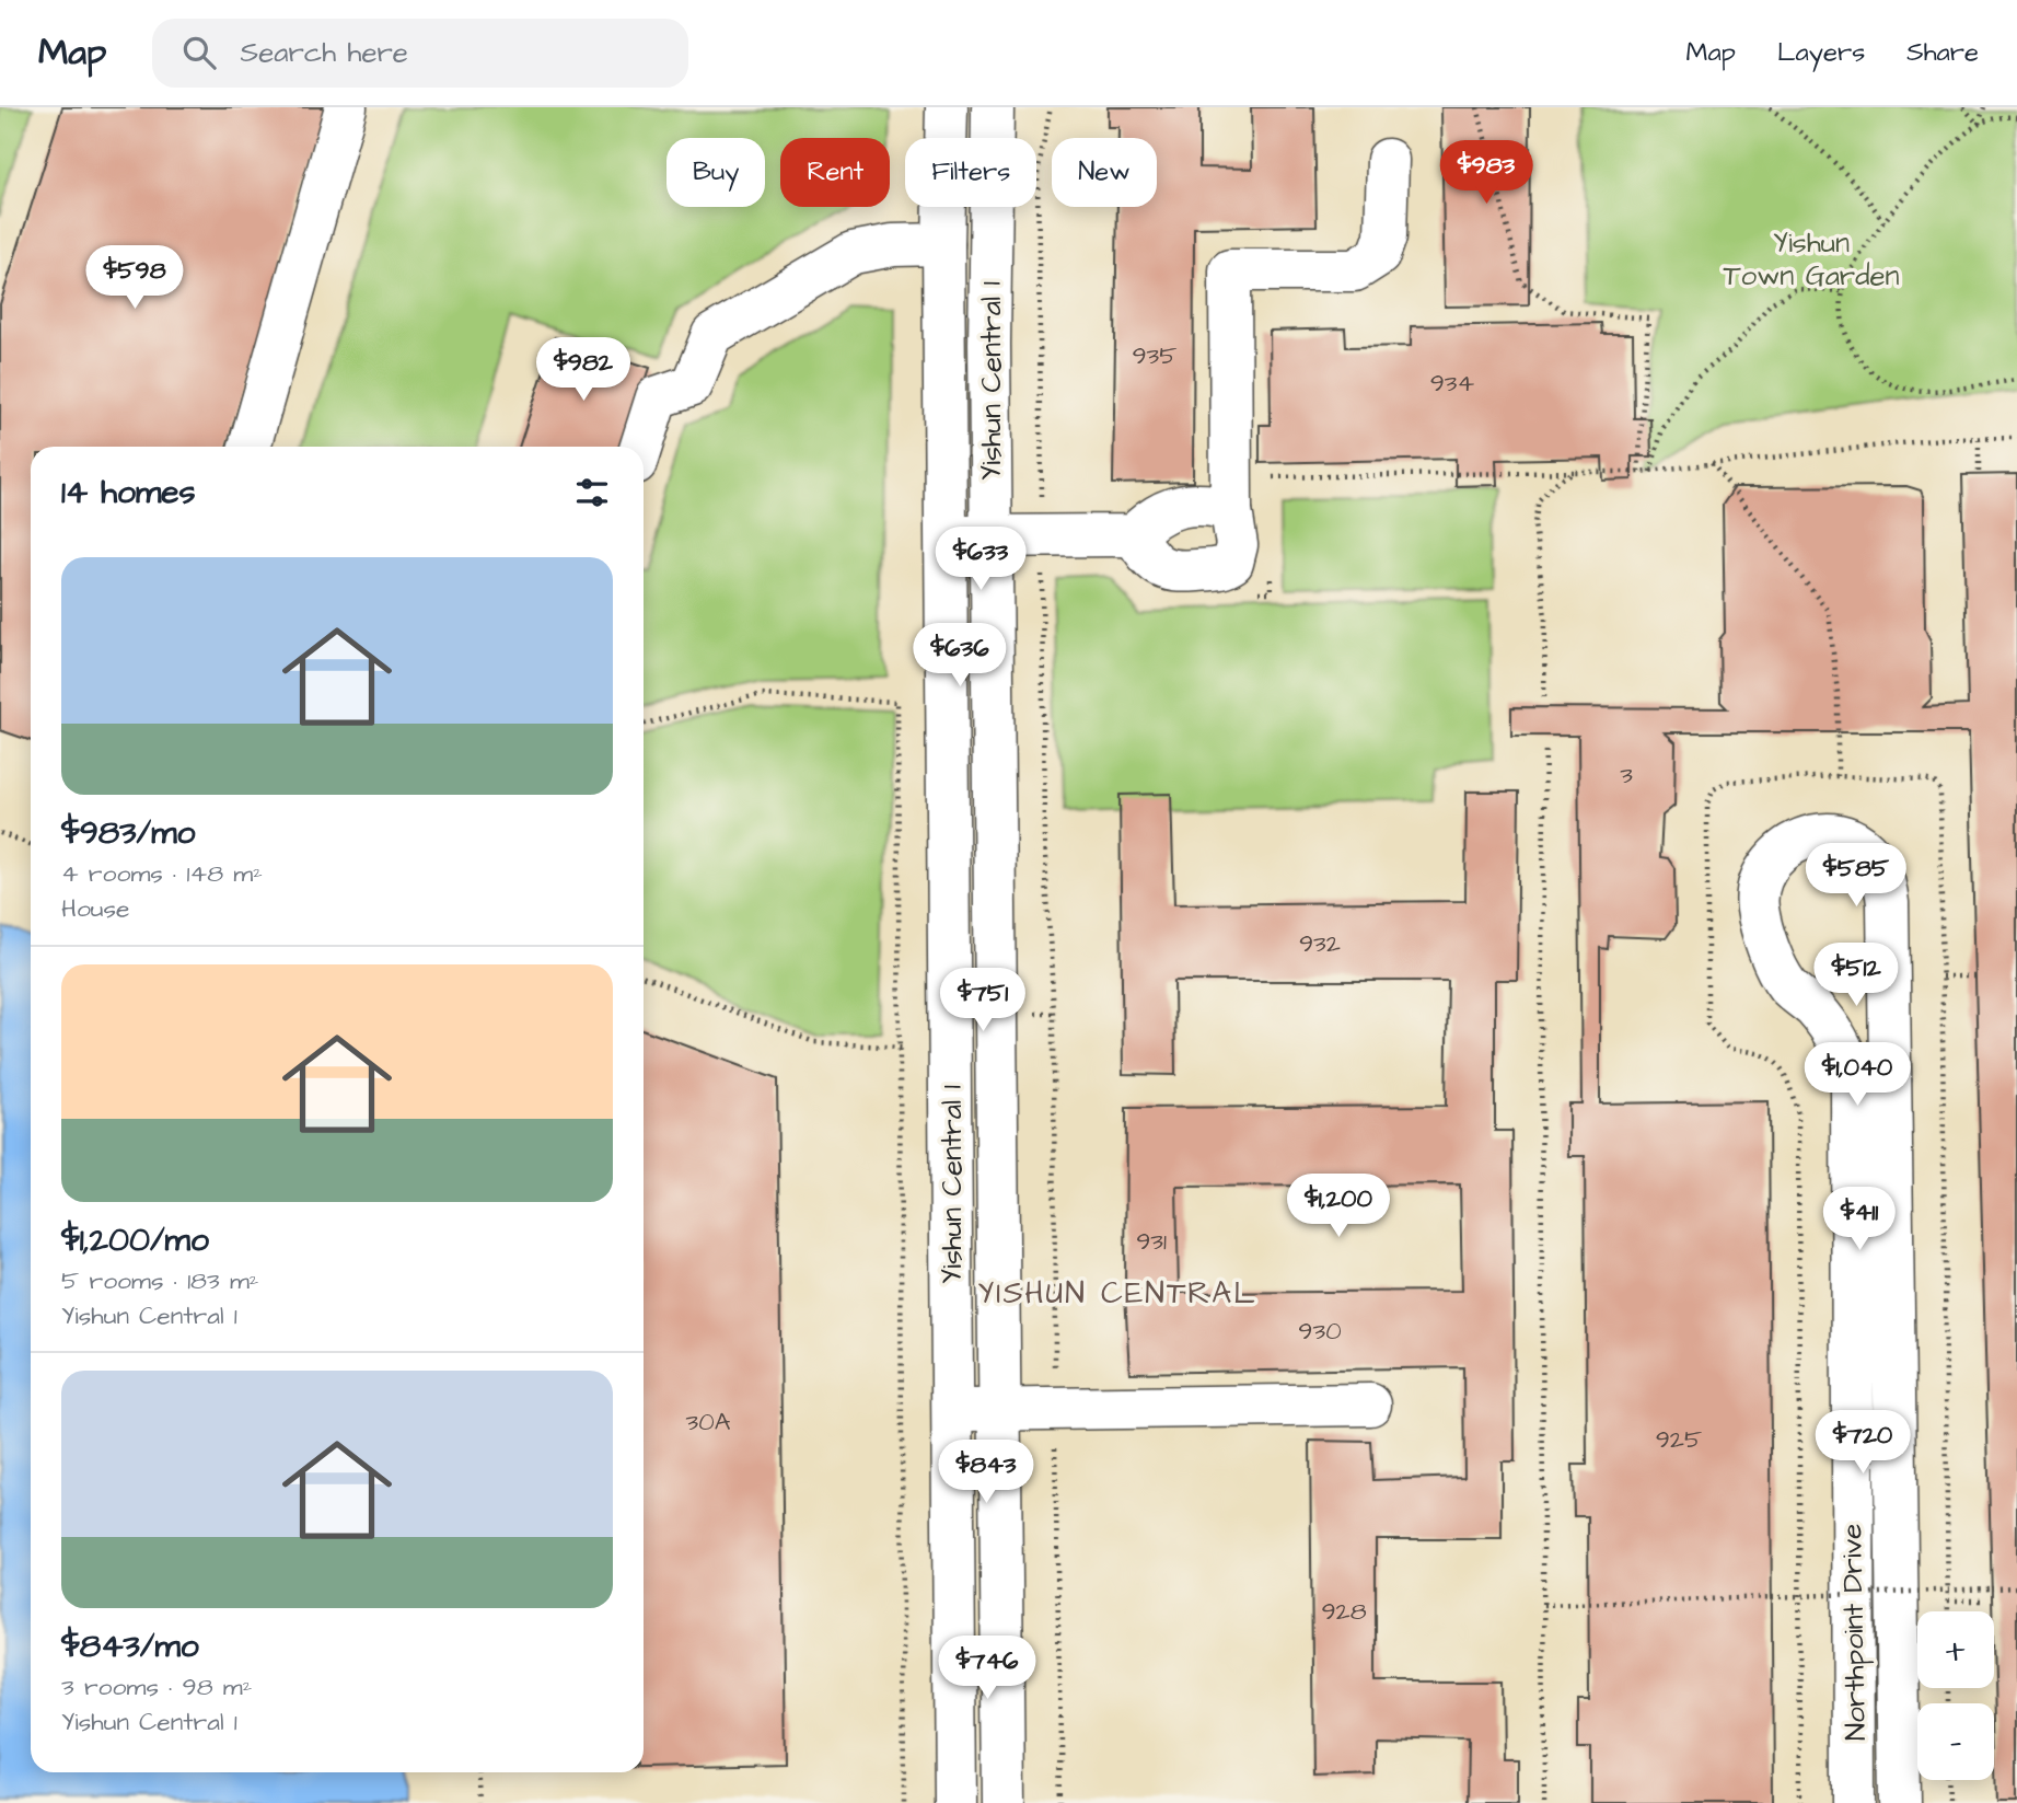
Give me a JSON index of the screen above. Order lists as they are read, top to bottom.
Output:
{
  "streets": {
    "street": ["Yishun Central 1", "Northpoint Drive"]
  },
  "districts": ["YISHUN CENTRAL"],
  "parks": ["Yishun Town Garden"],
  "house_numbers": [
    "935",
    "934",
    "3",
    "932",
    "931",
    "930",
    "30A",
    "925",
    "928"
  ],
  "page": {
    "header": "Map",
    "search": "Search here",
    "nav": ["Map", "Layers", "Share"],
    "chip": [
      "Buy",
      "Rent",
      "Filters",
      "New"
    ],
    "price": [
      "$983",
      "$598",
      "$982",
      "$633",
      "$636",
      "$585",
      "$512",
      "$751",
      "$1,040",
      "$1,200",
      "$411",
      "$720",
      "$843",
      "$746"
    ],
    "heading": "14 homes",
    "list": [
      {
        "name": "$983/mo",
        "note": "4 rooms · 148 m² · House"
      },
      {
        "name": "$1,200/mo",
        "note": "5 rooms · 183 m² · Yishun Central 1"
      },
      {
        "name": "$843/mo",
        "note": "3 rooms · 98 m² · Yishun Central 1"
      }
    ],
    "map_buttons": ["+", "−"]
  }
}
